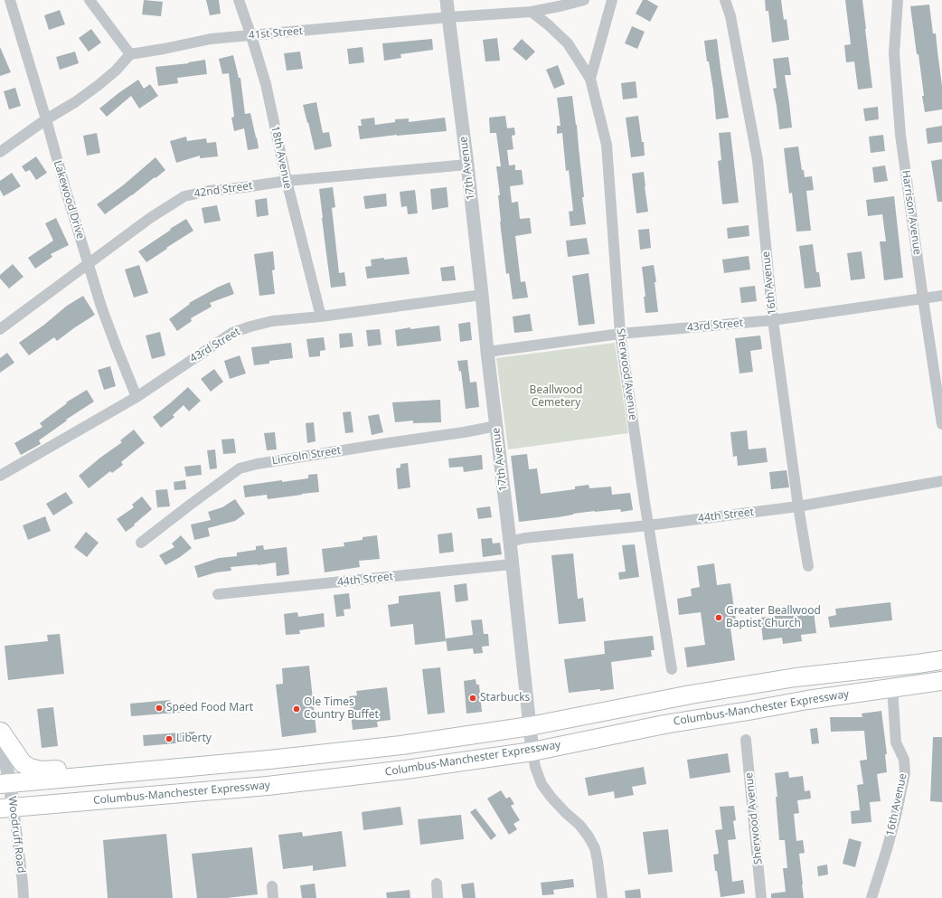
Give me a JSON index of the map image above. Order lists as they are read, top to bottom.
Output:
{
  "streets": {
    "main road": ["Columbus-Manchester Expressway"],
    "street": [
      "41st Street",
      "18th Avenue",
      "17th Avenue",
      "42nd Street",
      "Lakewood Drive",
      "Harrison Avenue",
      "16th Avenue",
      "43rd Street",
      "Sherwood Avenue",
      "Lincoln Street",
      "44th Street",
      "Woodruff Road"
    ]
  },
  "crossings": [
    ["41st Street", "18th Avenue"],
    ["41st Street", "17th Avenue"],
    ["41st Street", "Sherwood Avenue"],
    ["18th Avenue", "42nd Street"],
    ["18th Avenue", "43rd Street"],
    ["17th Avenue", "42nd Street"],
    ["17th Avenue", "43rd Street"],
    ["17th Avenue", "Lincoln Street"],
    ["17th Avenue", "44th Street"],
    ["17th Avenue", "Columbus-Manchester Expressway"],
    ["42nd Street", "Lakewood Drive"],
    ["Lakewood Drive", "43rd Street"],
    ["Harrison Avenue", "43rd Street"],
    ["16th Avenue", "43rd Street"],
    ["16th Avenue", "44th Street"],
    ["16th Avenue", "Columbus-Manchester Expressway"],
    ["43rd Street", "Sherwood Avenue"],
    ["Sherwood Avenue", "44th Street"],
    ["Columbus-Manchester Expressway", "Woodruff Road"]
  ],
  "parks": ["Beallwood Cemetery"],
  "places": [
    "Greater Beallwood Baptist Church",
    "Starbucks",
    "Speed Food Mart",
    "Ole Times Country Buffet",
    "Liberty"
  ]
}
